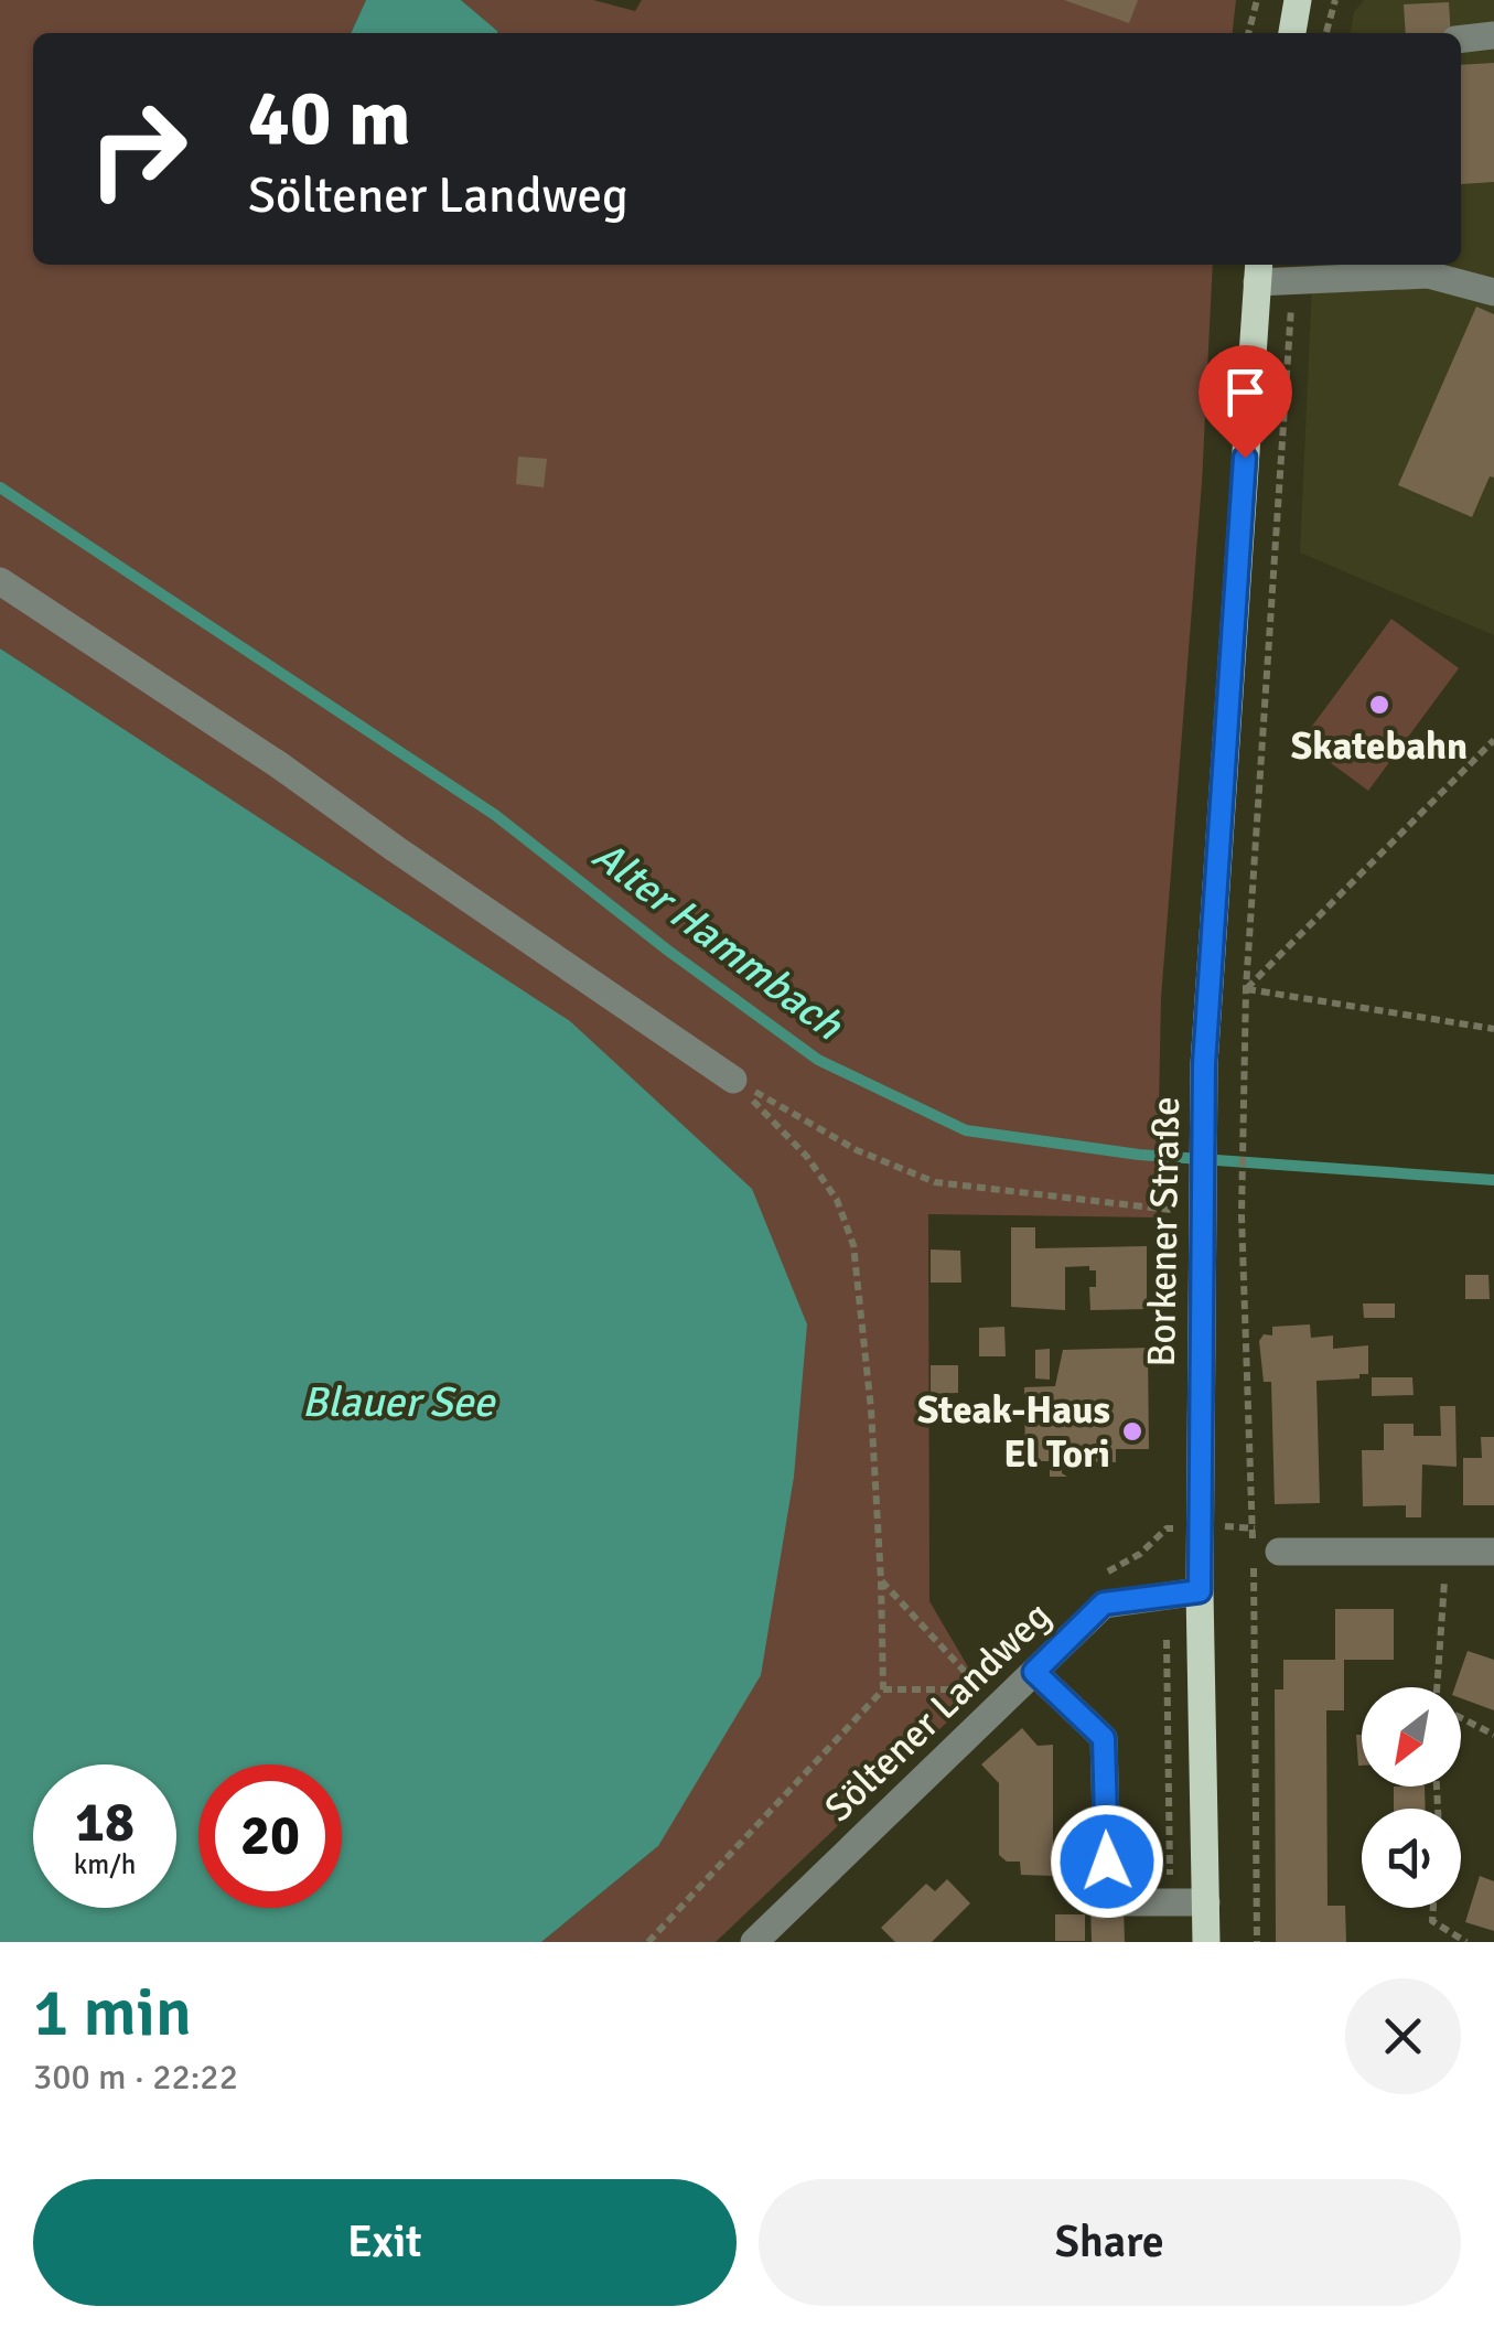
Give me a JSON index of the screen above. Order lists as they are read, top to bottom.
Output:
{
  "streets": {
    "main road": ["Borkener Straße"],
    "street": ["Söltener Landweg"]
  },
  "crossings": [
    ["Borkener Straße", "Söltener Landweg"]
  ],
  "water": ["Alter Hammbach", "Blauer See"],
  "places": ["Skatebahn", "Steak-Haus El Tori"],
  "north": "bottom left",
  "page": {
    "turn": ["40 m", "Söltener Landweg"],
    "speed": "18 km/h",
    "limit": "20",
    "heading": ["1 min", "300 m · 22:22"],
    "buttons": ["Exit", "Share"]
  }
}
